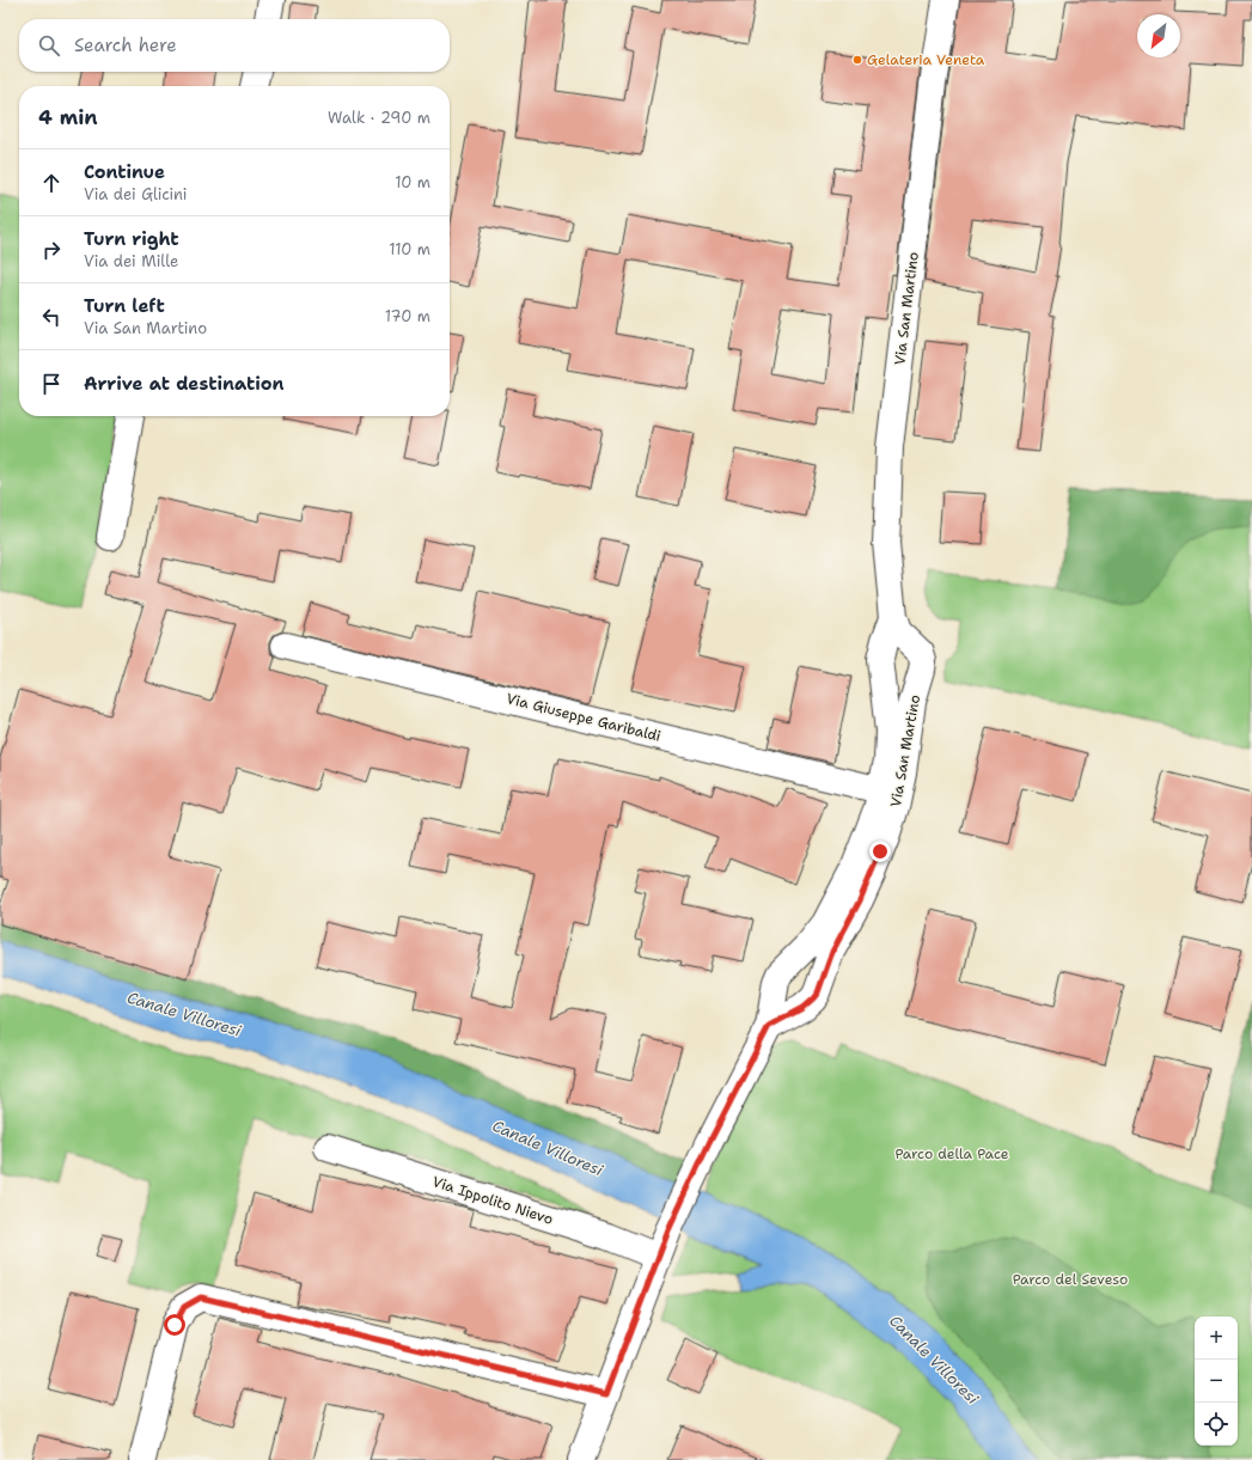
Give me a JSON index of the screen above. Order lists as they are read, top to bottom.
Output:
{
  "streets": {
    "street": ["Via San Martino", "Via Giuseppe Garibaldi", "Via Ippolito Nievo"]
  },
  "crossings": [
    ["Via San Martino", "Via Giuseppe Garibaldi"],
    ["Via San Martino", "Via Ippolito Nievo"]
  ],
  "water": ["Canale Villoresi"],
  "parks": ["Parco della Pace", "Parco del Seveso"],
  "places": ["Gelateria Veneta"],
  "north": "bottom left",
  "page": {
    "search": "Search here",
    "heading": ["4 min", "Walk · 290 m"],
    "list": [
      ["Continue", "Via dei Glicini", "10 m"],
      ["Turn right", "Via dei Mille", "110 m"],
      ["Turn left", "Via San Martino", "170 m"],
      "Arrive at destination"
    ],
    "map_buttons": ["+", "−"]
  }
}
